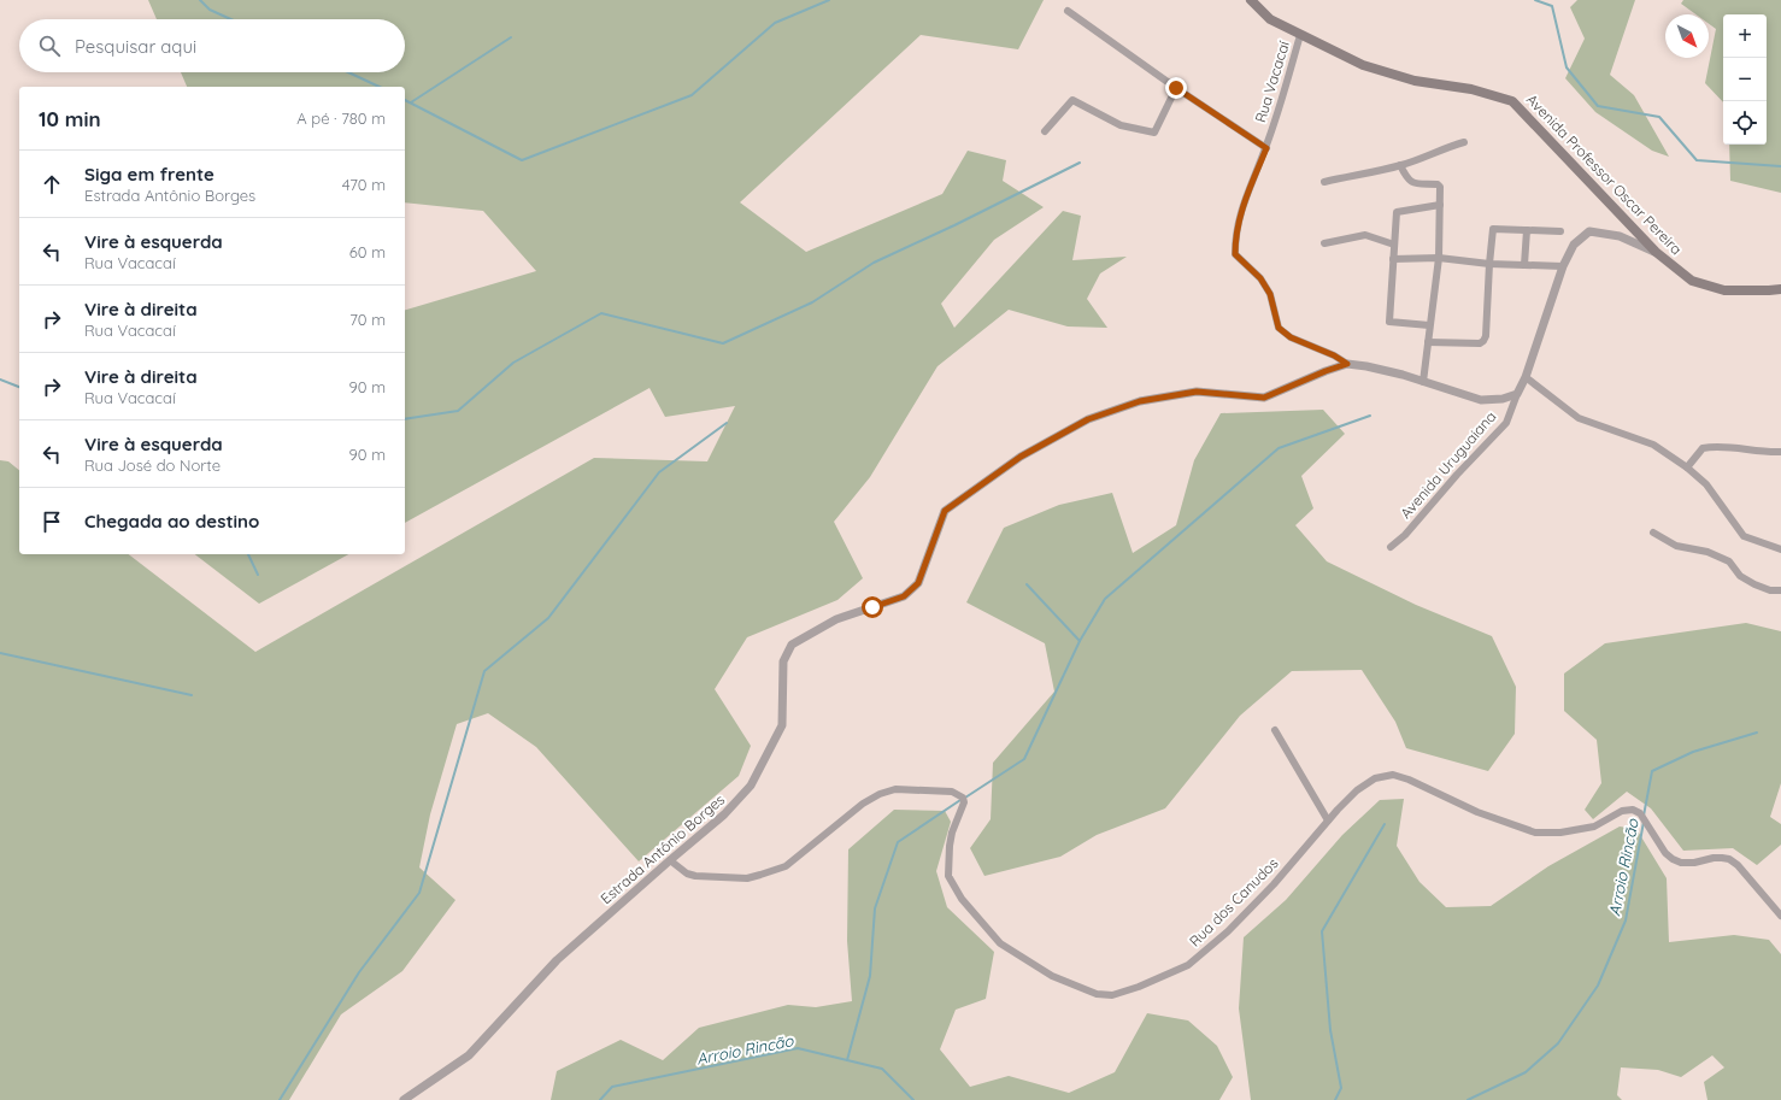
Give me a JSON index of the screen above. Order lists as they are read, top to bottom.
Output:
{
  "streets": {
    "main road": ["Avenida Professor Oscar Pereira"],
    "street": [
      "Rua Vacacaí",
      "Avenida Uruguaiana",
      "Estrada Antônio Borges",
      "Rua dos Canudos"
    ]
  },
  "crossings": [
    ["Rua Vacacaí", "Avenida Professor Oscar Pereira"],
    ["Rua Vacacaí", "Estrada Antônio Borges"],
    ["Avenida Uruguaiana", "Estrada Antônio Borges"],
    ["Estrada Antônio Borges", "Rua dos Canudos"]
  ],
  "water": ["Arroio Rincão"],
  "north": "bottom right",
  "page": {
    "map_buttons": ["+", "−"],
    "search": "Pesquisar aqui",
    "heading": ["10 min", "A pé · 780 m"],
    "list": [
      ["Siga em frente", "Estrada Antônio Borges", "470 m"],
      ["Vire à esquerda", "Rua Vacacaí", "60 m"],
      ["Vire à direita", "Rua Vacacaí", "70 m"],
      ["Vire à direita", "Rua Vacacaí", "90 m"],
      ["Vire à esquerda", "Rua José do Norte", "90 m"],
      "Chegada ao destino"
    ]
  }
}
